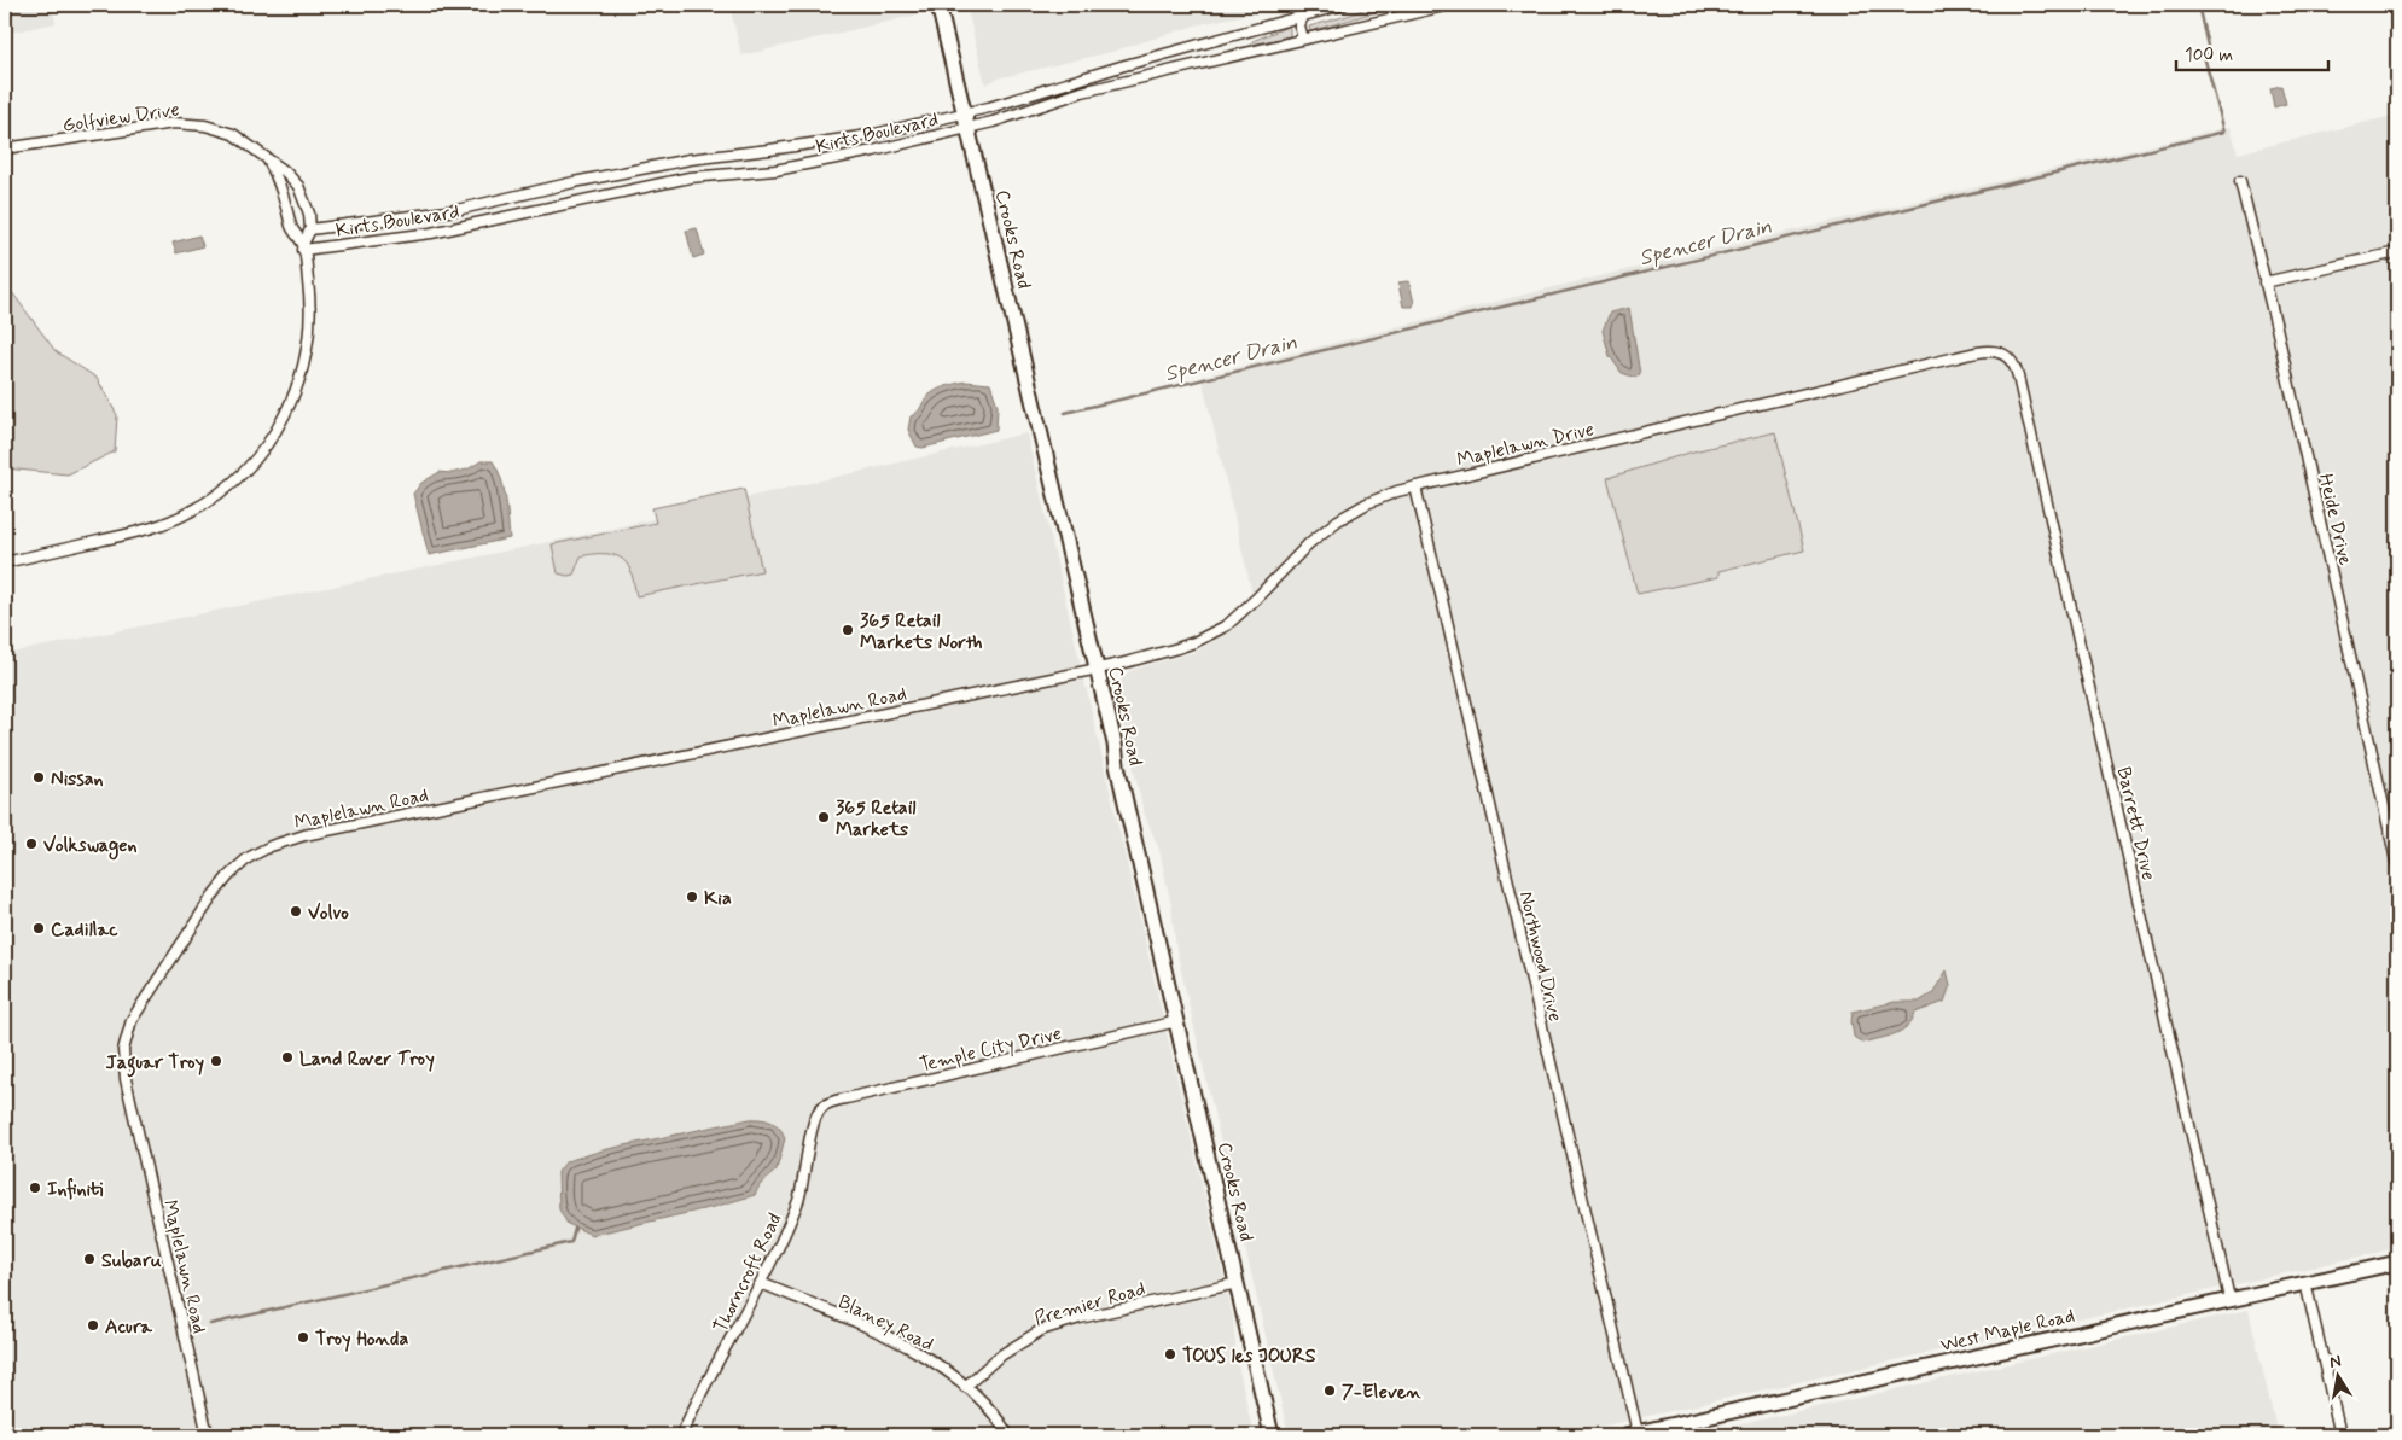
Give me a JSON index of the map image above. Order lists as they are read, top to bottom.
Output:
{
  "streets": {
    "main road": ["Crooks Road", "West Maple Road"],
    "street": [
      "Golfview Drive",
      "Kirts Boulevard",
      "Maplelawn Drive",
      "Heide Drive",
      "Maplelawn Road",
      "Barrett Drive",
      "Northwood Drive",
      "Temple City Drive",
      "Thorncroft Road",
      "Premier Road",
      "Blaney Road"
    ]
  },
  "crossings": [
    ["Golfview Drive", "Kirts Boulevard"],
    ["Kirts Boulevard", "Crooks Road"],
    ["Crooks Road", "Maplelawn Drive"],
    ["Crooks Road", "Maplelawn Road"],
    ["Crooks Road", "Temple City Drive"],
    ["Crooks Road", "Premier Road"],
    ["Maplelawn Drive", "Maplelawn Road"],
    ["Maplelawn Drive", "Barrett Drive"],
    ["Maplelawn Drive", "Northwood Drive"],
    ["Barrett Drive", "West Maple Road"],
    ["Northwood Drive", "West Maple Road"],
    ["Temple City Drive", "Thorncroft Road"],
    ["Thorncroft Road", "Blaney Road"],
    ["Premier Road", "Blaney Road"]
  ],
  "water": ["Spencer Drain"],
  "places": [
    "365 Retail Markets North",
    "Nissan",
    "365 Retail Markets",
    "Volkswagen",
    "Kia",
    "Volvo",
    "Cadillac",
    "Land Rover Troy",
    "Jaguar Troy",
    "Infiniti",
    "Subaru",
    "Acura",
    "Troy Honda",
    "TOUS les JOURS",
    "7-Eleven"
  ],
  "scale_bar": "100 m",
  "north": "top"
}
